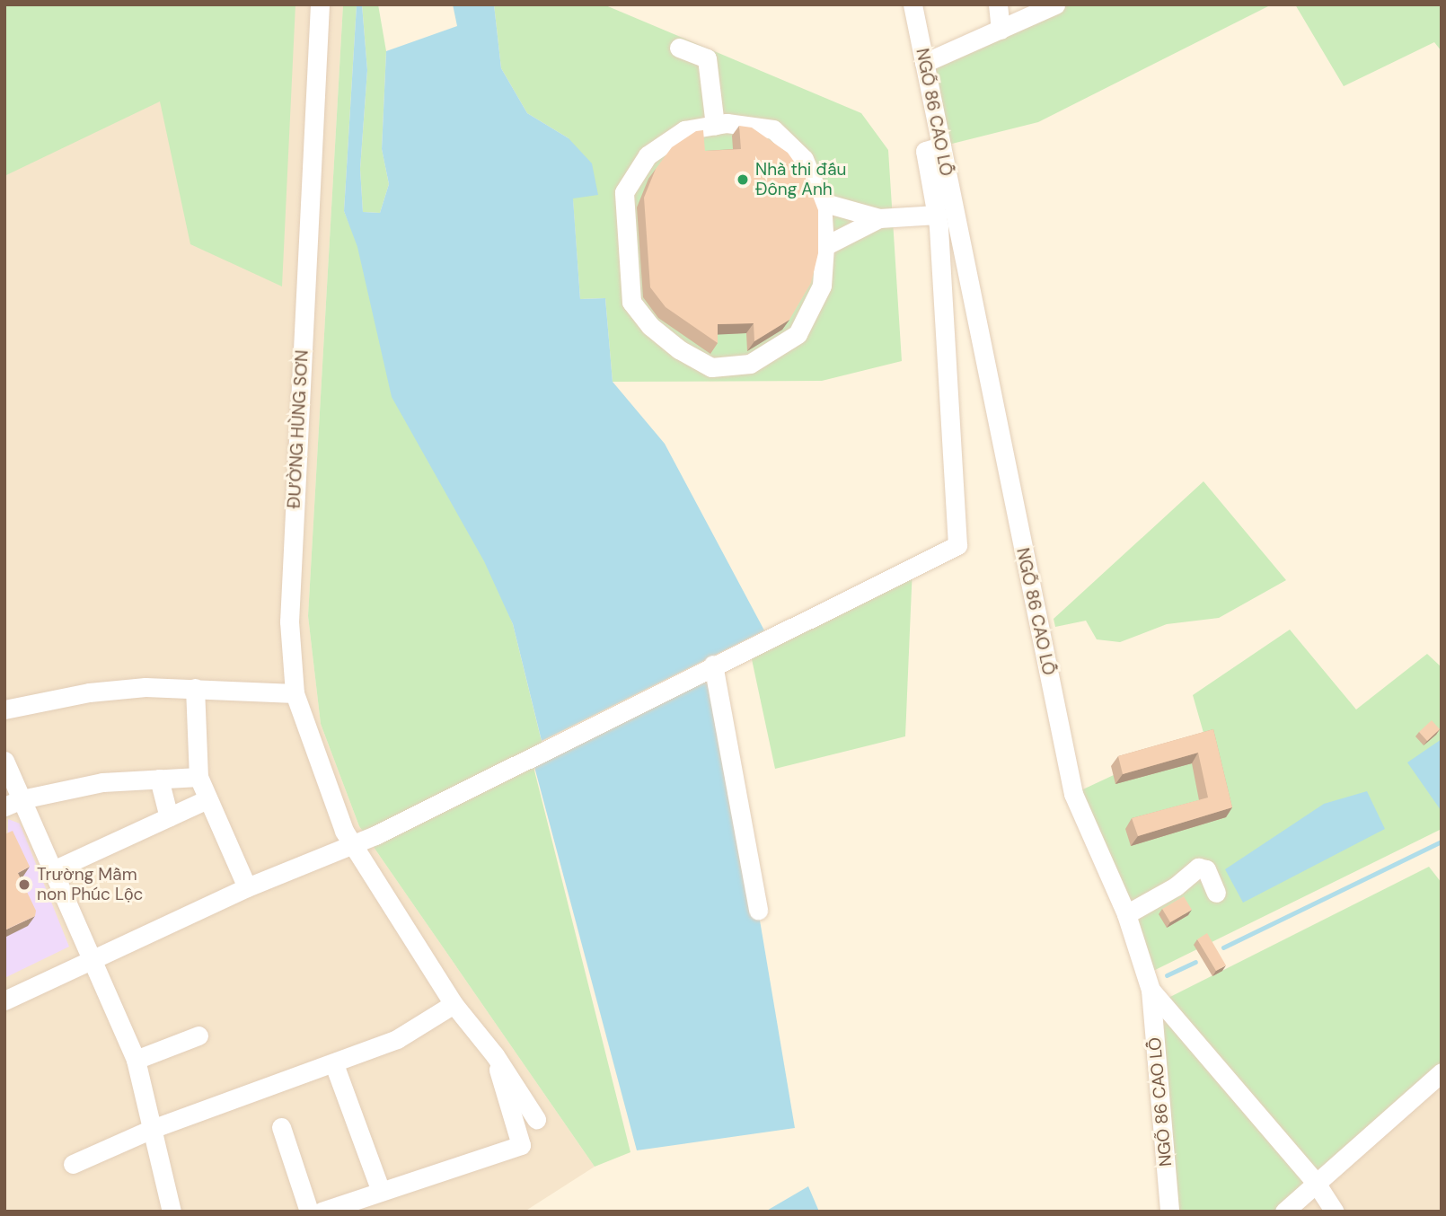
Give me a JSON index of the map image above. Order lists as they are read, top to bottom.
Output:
{
  "streets": {
    "street": ["NGÕ 86 CAO LỖ", "ĐƯỜNG HÙNG SƠN"]
  },
  "places": ["Nhà thi đấu Đông Anh", "Trường Mầm non Phúc Lộc"]
}
